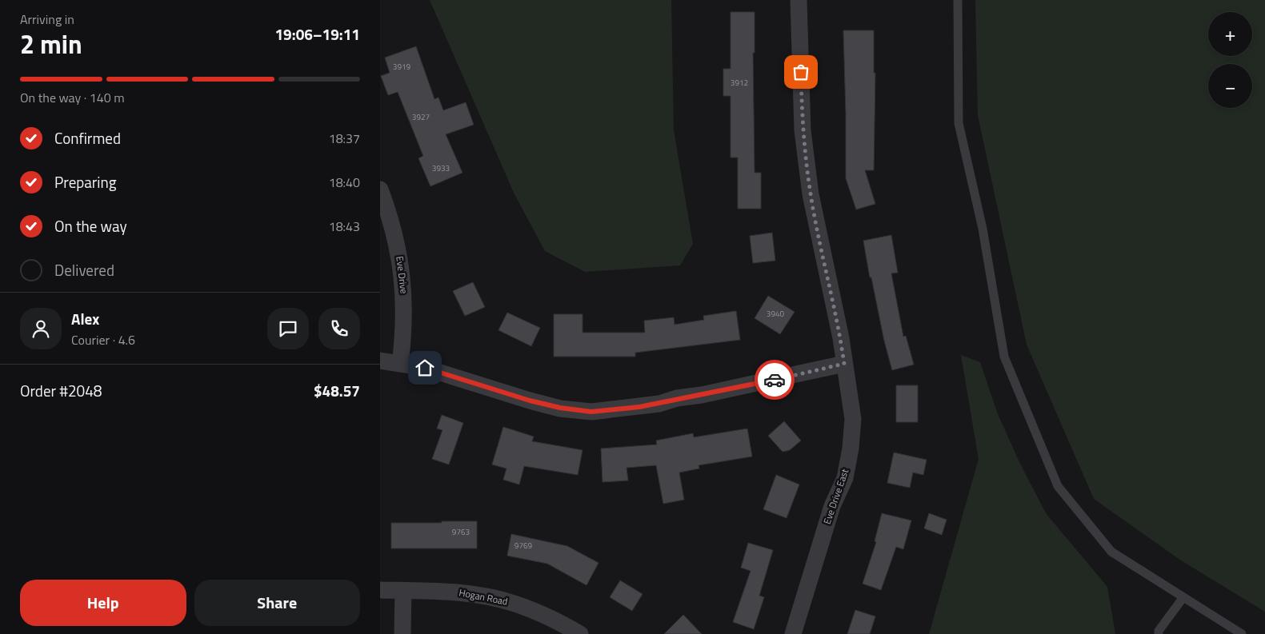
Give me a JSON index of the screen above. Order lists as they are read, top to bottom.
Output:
{
  "streets": {
    "street": ["Eve Drive", "Eve Drive East", "Hogan Road"]
  },
  "house_numbers": [
    "3919",
    "3912",
    "3927",
    "3933",
    "3940",
    "9763",
    "9769"
  ],
  "page": {
    "heading": ["2 min", "Arriving in", "19:06–19:11"],
    "panel": [
      "Alex",
      "Courier · 4.6",
      "Order #2048",
      "$48.57"
    ],
    "map_buttons": ["+", "−"],
    "bar": "On the way · 140 m",
    "list": [
      ["Confirmed", "18:37"],
      ["Preparing", "18:40"],
      ["On the way", "18:43"],
      "Delivered"
    ],
    "buttons": ["Help", "Share"]
  }
}
